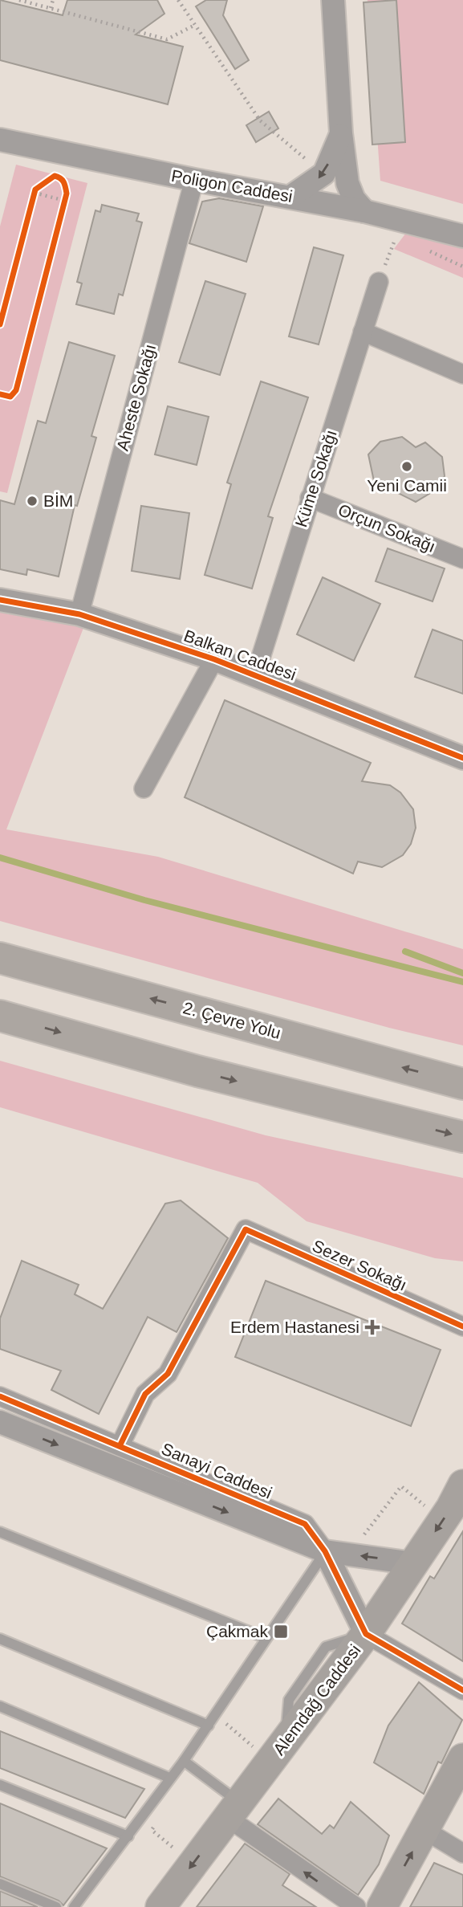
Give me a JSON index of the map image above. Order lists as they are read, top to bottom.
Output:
{
  "streets": {
    "highway": ["2. Çevre Yolu"],
    "main road": ["Alemdağ Caddesi"],
    "street": [
      "Poligon Caddesi",
      "Aheste Sokağı",
      "Küme Sokağı",
      "Orçun Sokağı",
      "Balkan Caddesi",
      "Sezer Sokağı",
      "Sanayi Caddesi"
    ]
  },
  "crossings": [
    ["Poligon Caddesi", "Aheste Sokağı"],
    ["Aheste Sokağı", "Balkan Caddesi"],
    ["Küme Sokağı", "Orçun Sokağı"],
    ["Küme Sokağı", "Balkan Caddesi"],
    ["Sezer Sokağı", "Sanayi Caddesi"],
    ["Sanayi Caddesi", "Alemdağ Caddesi"]
  ],
  "places": {
    "other": ["Yeni Camii", "BİM"],
    "health": ["Erdem Hastanesi"],
    "transit": ["Çakmak"]
  }
}
